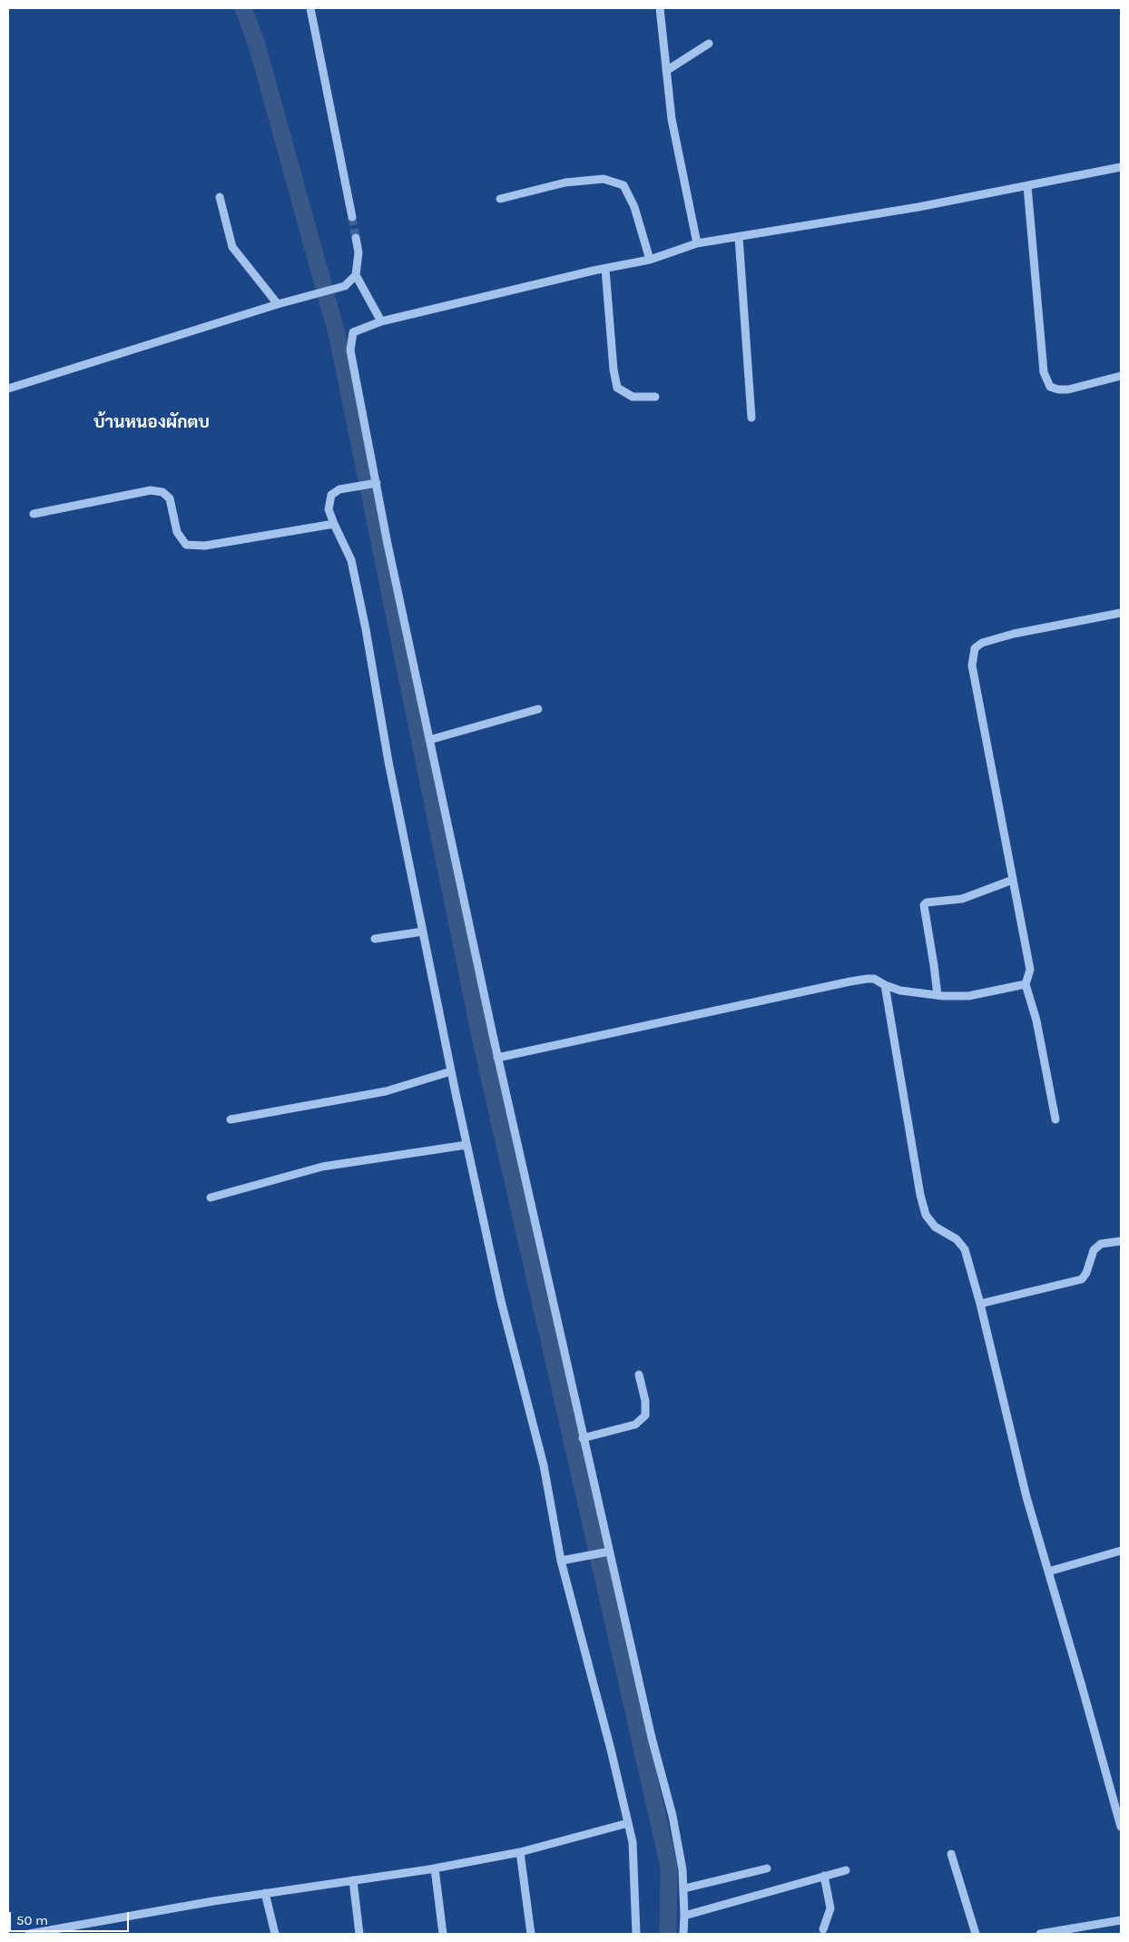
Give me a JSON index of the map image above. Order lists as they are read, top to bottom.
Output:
{
  "districts": ["บ้านหนองผักตบ"],
  "scale_bar": "50 m"
}
